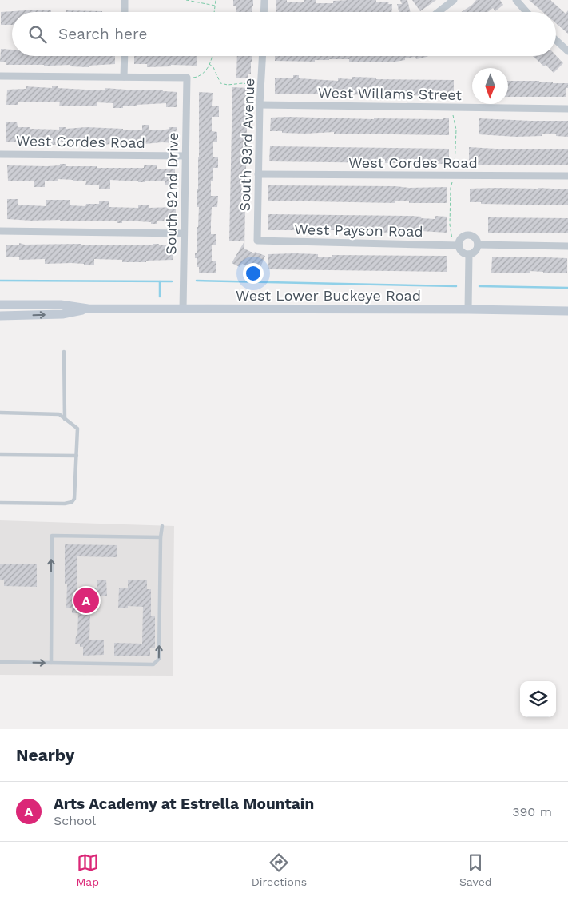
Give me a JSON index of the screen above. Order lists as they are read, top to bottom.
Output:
{
  "streets": {
    "main road": ["West Lower Buckeye Road"],
    "street": [
      "West Willams Street",
      "West Cordes Road",
      "South 93rd Avenue",
      "South 92nd Drive",
      "West Payson Road"
    ]
  },
  "crossings": [
    ["West Willams Street", "South 93rd Avenue"],
    ["West Cordes Road", "South 93rd Avenue"],
    ["West Cordes Road", "South 92nd Drive"],
    ["South 93rd Avenue", "West Payson Road"],
    ["South 92nd Drive", "West Lower Buckeye Road"]
  ],
  "north": "bottom",
  "page": {
    "search": "Search here",
    "pins": "A",
    "heading": "Nearby",
    "list": [
      {
        "mark": "A",
        "name": "Arts Academy at Estrella Mountain",
        "note": "School",
        "value": "390 m"
      }
    ],
    "nav": ["Map", "Directions", "Saved"]
  }
}
